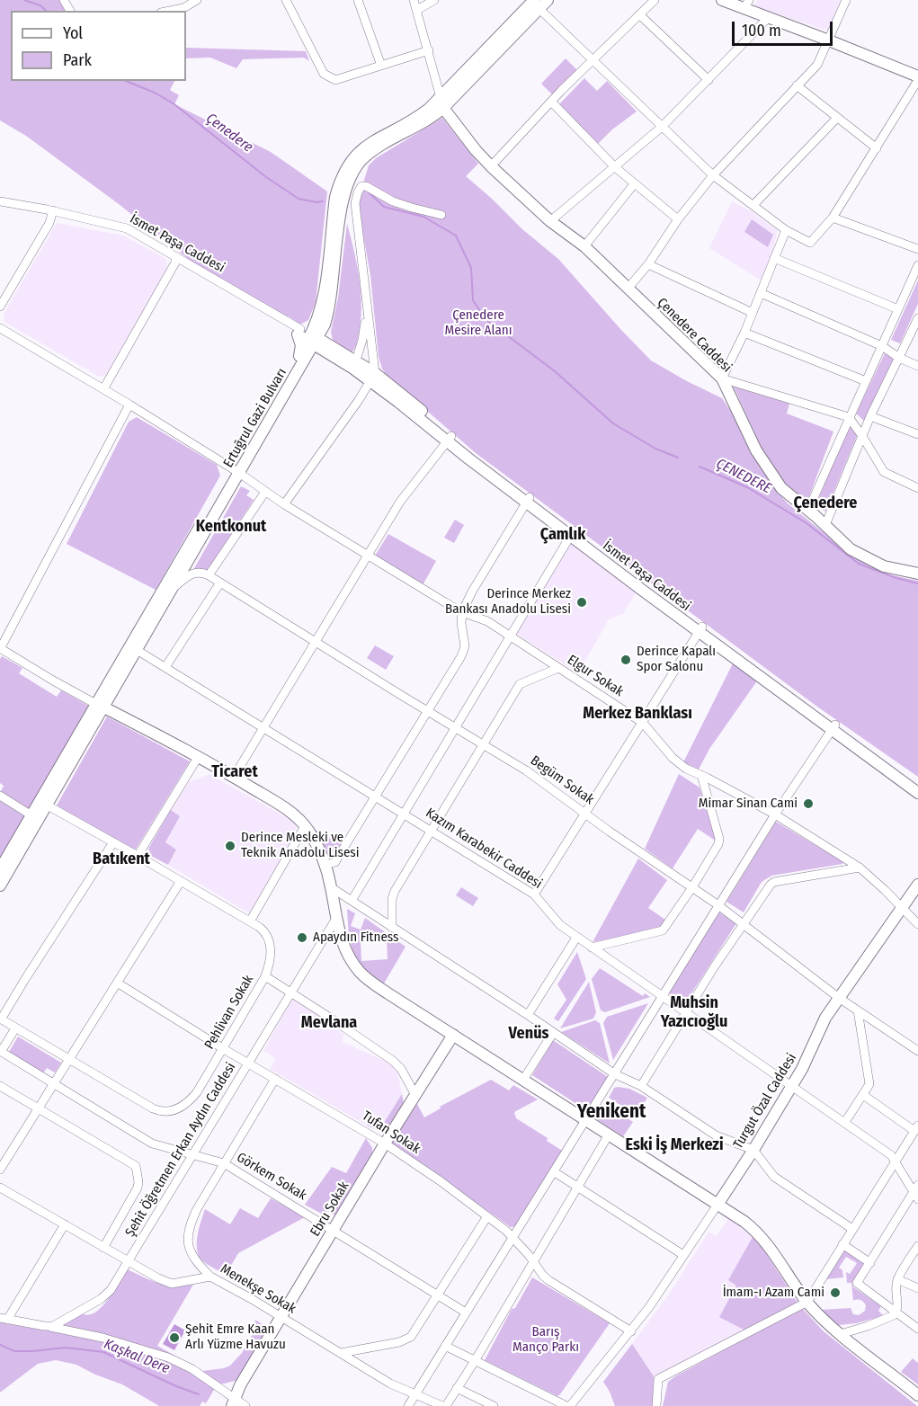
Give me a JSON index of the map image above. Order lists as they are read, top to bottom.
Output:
{
  "streets": {
    "street": [
      "İsmet Paşa Caddesi",
      "Çenedere Caddesi",
      "Ertuğrul Gazi Bulvarı",
      "Elgur Sokak",
      "Begüm Sokak",
      "Kazım Karabekir Caddesi",
      "Pehlivan Sokak",
      "Turgut Özal Caddesi",
      "Tufan Sokak",
      "Şehit Öğretmen Erkan Aydın Caddesi",
      "Görkem Sokak",
      "Ebru Sokak",
      "Menekşe Sokak"
    ]
  },
  "crossings": [
    ["İsmet Paşa Caddesi", "Ertuğrul Gazi Bulvarı"],
    ["Çenedere Caddesi", "Ertuğrul Gazi Bulvarı"],
    ["Ertuğrul Gazi Bulvarı", "Elgur Sokak"],
    ["Ertuğrul Gazi Bulvarı", "Kazım Karabekir Caddesi"],
    ["Ertuğrul Gazi Bulvarı", "Pehlivan Sokak"],
    ["Elgur Sokak", "Turgut Özal Caddesi"],
    ["Begüm Sokak", "Turgut Özal Caddesi"],
    ["Kazım Karabekir Caddesi", "Turgut Özal Caddesi"],
    ["Pehlivan Sokak", "Tufan Sokak"],
    ["Turgut Özal Caddesi", "Tufan Sokak"],
    ["Tufan Sokak", "Şehit Öğretmen Erkan Aydın Caddesi"],
    ["Tufan Sokak", "Ebru Sokak"],
    ["Şehit Öğretmen Erkan Aydın Caddesi", "Görkem Sokak"],
    ["Şehit Öğretmen Erkan Aydın Caddesi", "Menekşe Sokak"],
    ["Görkem Sokak", "Ebru Sokak"],
    ["Ebru Sokak", "Menekşe Sokak"]
  ],
  "districts": [
    "Çenedere",
    "Kentkonut",
    "Çamlık",
    "Merkez Banklası",
    "Ticaret",
    "Batıkent",
    "Muhsin Yazıcıoğlu",
    "Mevlana",
    "Venüs",
    "Yenikent",
    "Eski İş Merkezi"
  ],
  "water": ["Çenedere", "ÇENEDERE", "Kaşkal Dere"],
  "parks": ["Çenedere Mesire Alanı", "Barış Manço Parkı"],
  "places": [
    "Derince Merkez Bankası Anadolu Lisesi",
    "Derince Kapalı Spor Salonu",
    "Mimar Sinan Cami",
    "Derince Mesleki ve Teknik Anadolu Lisesi",
    "Apaydın Fitness",
    "İmam-ı Azam Cami",
    "Şehit Emre Kaan Arlı Yüzme Havuzu"
  ],
  "legend": ["Yol", "Park"],
  "scale_bar": "100 m"
}
